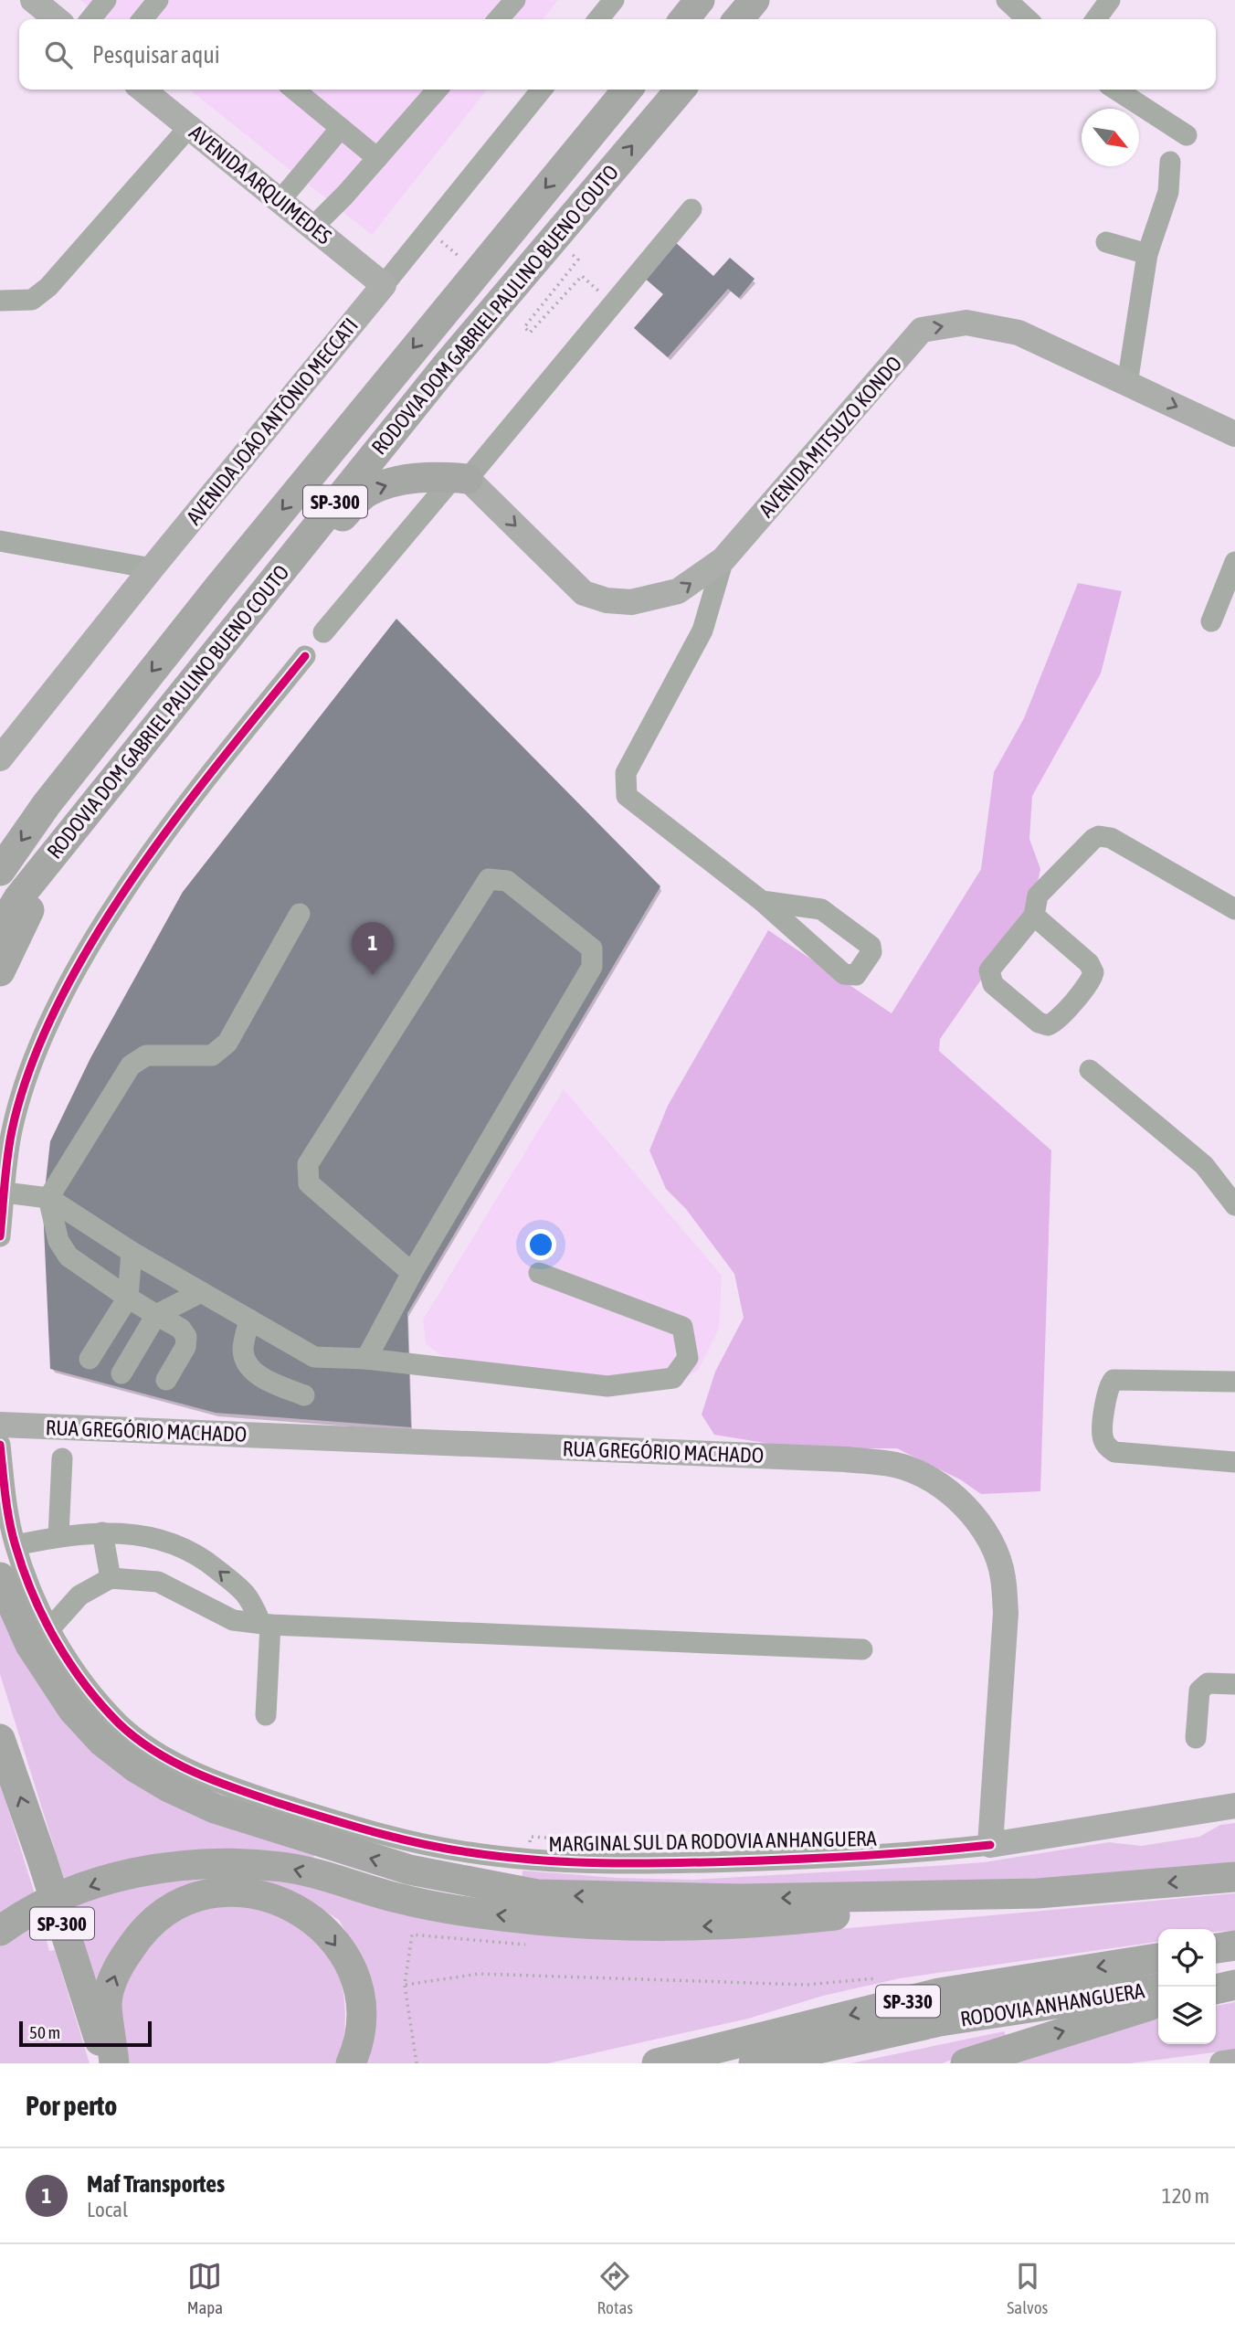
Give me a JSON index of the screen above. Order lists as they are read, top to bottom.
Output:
{
  "streets": {
    "highway": [
      "RODOVIA DOM GABRIEL PAULINO BUENO COUTO",
      "SP-300",
      "SP-330",
      "RODOVIA ANHANGUERA"
    ],
    "main road": [
      "AVENIDA ARQUIMEDES",
      "AVENIDA JOÃO ANTÔNIO MECCATI",
      "AVENIDA MITSUZO KONDO",
      "RUA GREGÓRIO MACHADO",
      "MARGINAL SUL DA RODOVIA ANHANGUERA"
    ]
  },
  "crossings": [
    ["AVENIDA ARQUIMEDES", "AVENIDA JOÃO ANTÔNIO MECCATI"],
    ["RUA GREGÓRIO MACHADO", "MARGINAL SUL DA RODOVIA ANHANGUERA"]
  ],
  "one_way": ["AVENIDA MITSUZO KONDO"],
  "scale_bar": "50 m",
  "north": "bottom right",
  "page": {
    "search": "Pesquisar aqui",
    "pins": "1",
    "scale": "50 m",
    "heading": "Por perto",
    "list": [
      {
        "mark": "1",
        "name": "Maf Transportes",
        "note": "Local",
        "value": "120 m"
      }
    ],
    "nav": ["Mapa", "Rotas", "Salvos"]
  }
}
